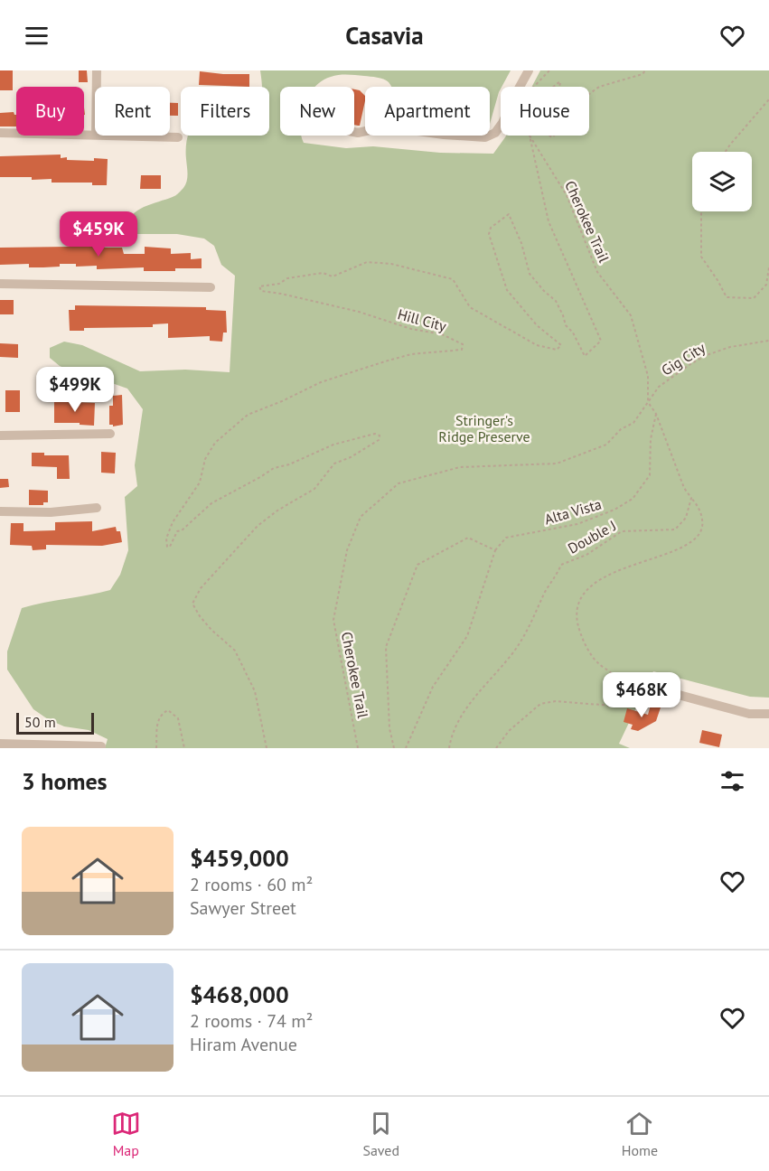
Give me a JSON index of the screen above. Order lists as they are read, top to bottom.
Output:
{
  "streets": {
    "path": [
      "Cherokee Trail",
      "Hill City",
      "Gig City",
      "Alta Vista",
      "Double J"
    ]
  },
  "crossings": [
    ["Cherokee Trail", "Hill City"],
    ["Cherokee Trail", "Gig City"],
    ["Cherokee Trail", "Alta Vista"]
  ],
  "parks": ["Stringer's Ridge Preserve"],
  "scale_bar": "50 m",
  "page": {
    "header": "Casavia",
    "chip": [
      "Buy",
      "Rent",
      "Filters",
      "New",
      "Apartment",
      "House"
    ],
    "price": ["$459K", "$499K", "$468K"],
    "scale": "50 m",
    "heading": "3 homes",
    "list": [
      {
        "name": "$459,000",
        "note": "2 rooms · 60 m² · Sawyer Street"
      },
      {
        "name": "$468,000",
        "note": "2 rooms · 74 m² · Hiram Avenue"
      }
    ],
    "tabs": ["Map", "Saved", "Home"]
  }
}
